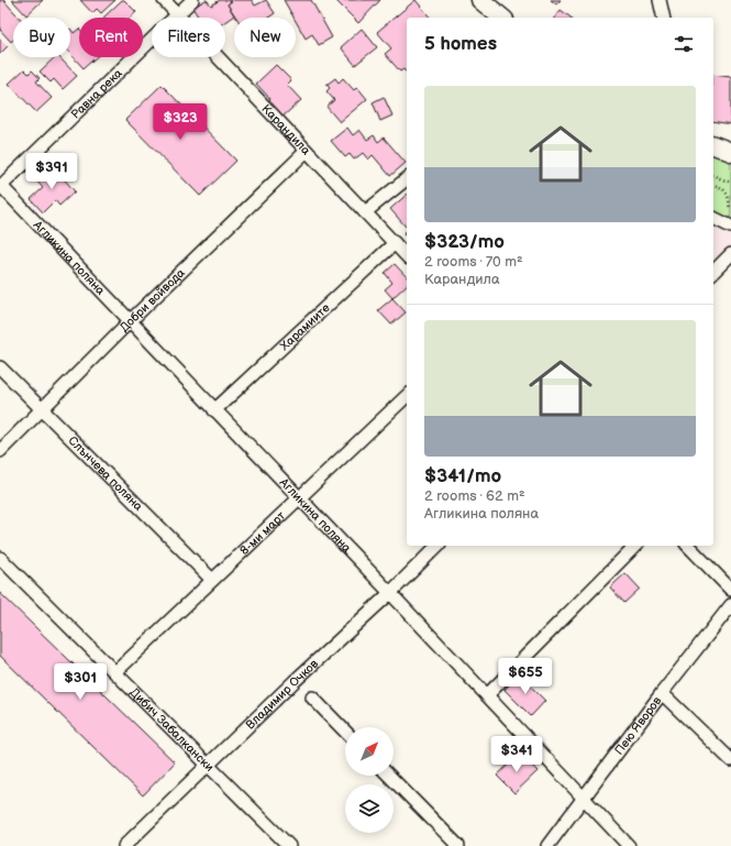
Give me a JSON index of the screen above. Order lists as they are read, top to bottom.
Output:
{
  "streets": {
    "street": [
      "Равна река",
      "Карандила",
      "Агликина поляна",
      "Добри войвода",
      "Харамиите",
      "Слънчева поляна",
      "8-ми март",
      "Владимир Очков",
      "Пею Яворов",
      "Дибич Забалкански"
    ]
  },
  "crossings": [
    ["Равна река", "Карандила"],
    ["Равна река", "Агликина поляна"],
    ["Карандила", "Добри войвода"],
    ["Карандила", "Харамиите"],
    ["Агликина поляна", "Добри войвода"],
    ["Агликина поляна", "Харамиите"],
    ["Агликина поляна", "8-ми март"],
    ["Агликина поляна", "Владимир Очков"],
    ["Агликина поляна", "Пею Яворов"],
    ["Добри войвода", "Слънчева поляна"],
    ["Слънчева поляна", "8-ми март"],
    ["8-ми март", "Дибич Забалкански"],
    ["Владимир Очков", "Дибич Забалкански"]
  ],
  "north": "top right",
  "page": {
    "chip": [
      "Buy",
      "Rent",
      "Filters",
      "New"
    ],
    "heading": "5 homes",
    "list": [
      {
        "name": "$323/mo",
        "note": "2 rooms · 70 m² · Карандила"
      },
      {
        "name": "$341/mo",
        "note": "2 rooms · 62 m² · Агликина поляна"
      }
    ],
    "price": [
      "$323",
      "$391",
      "$655",
      "$301",
      "$341"
    ]
  }
}
